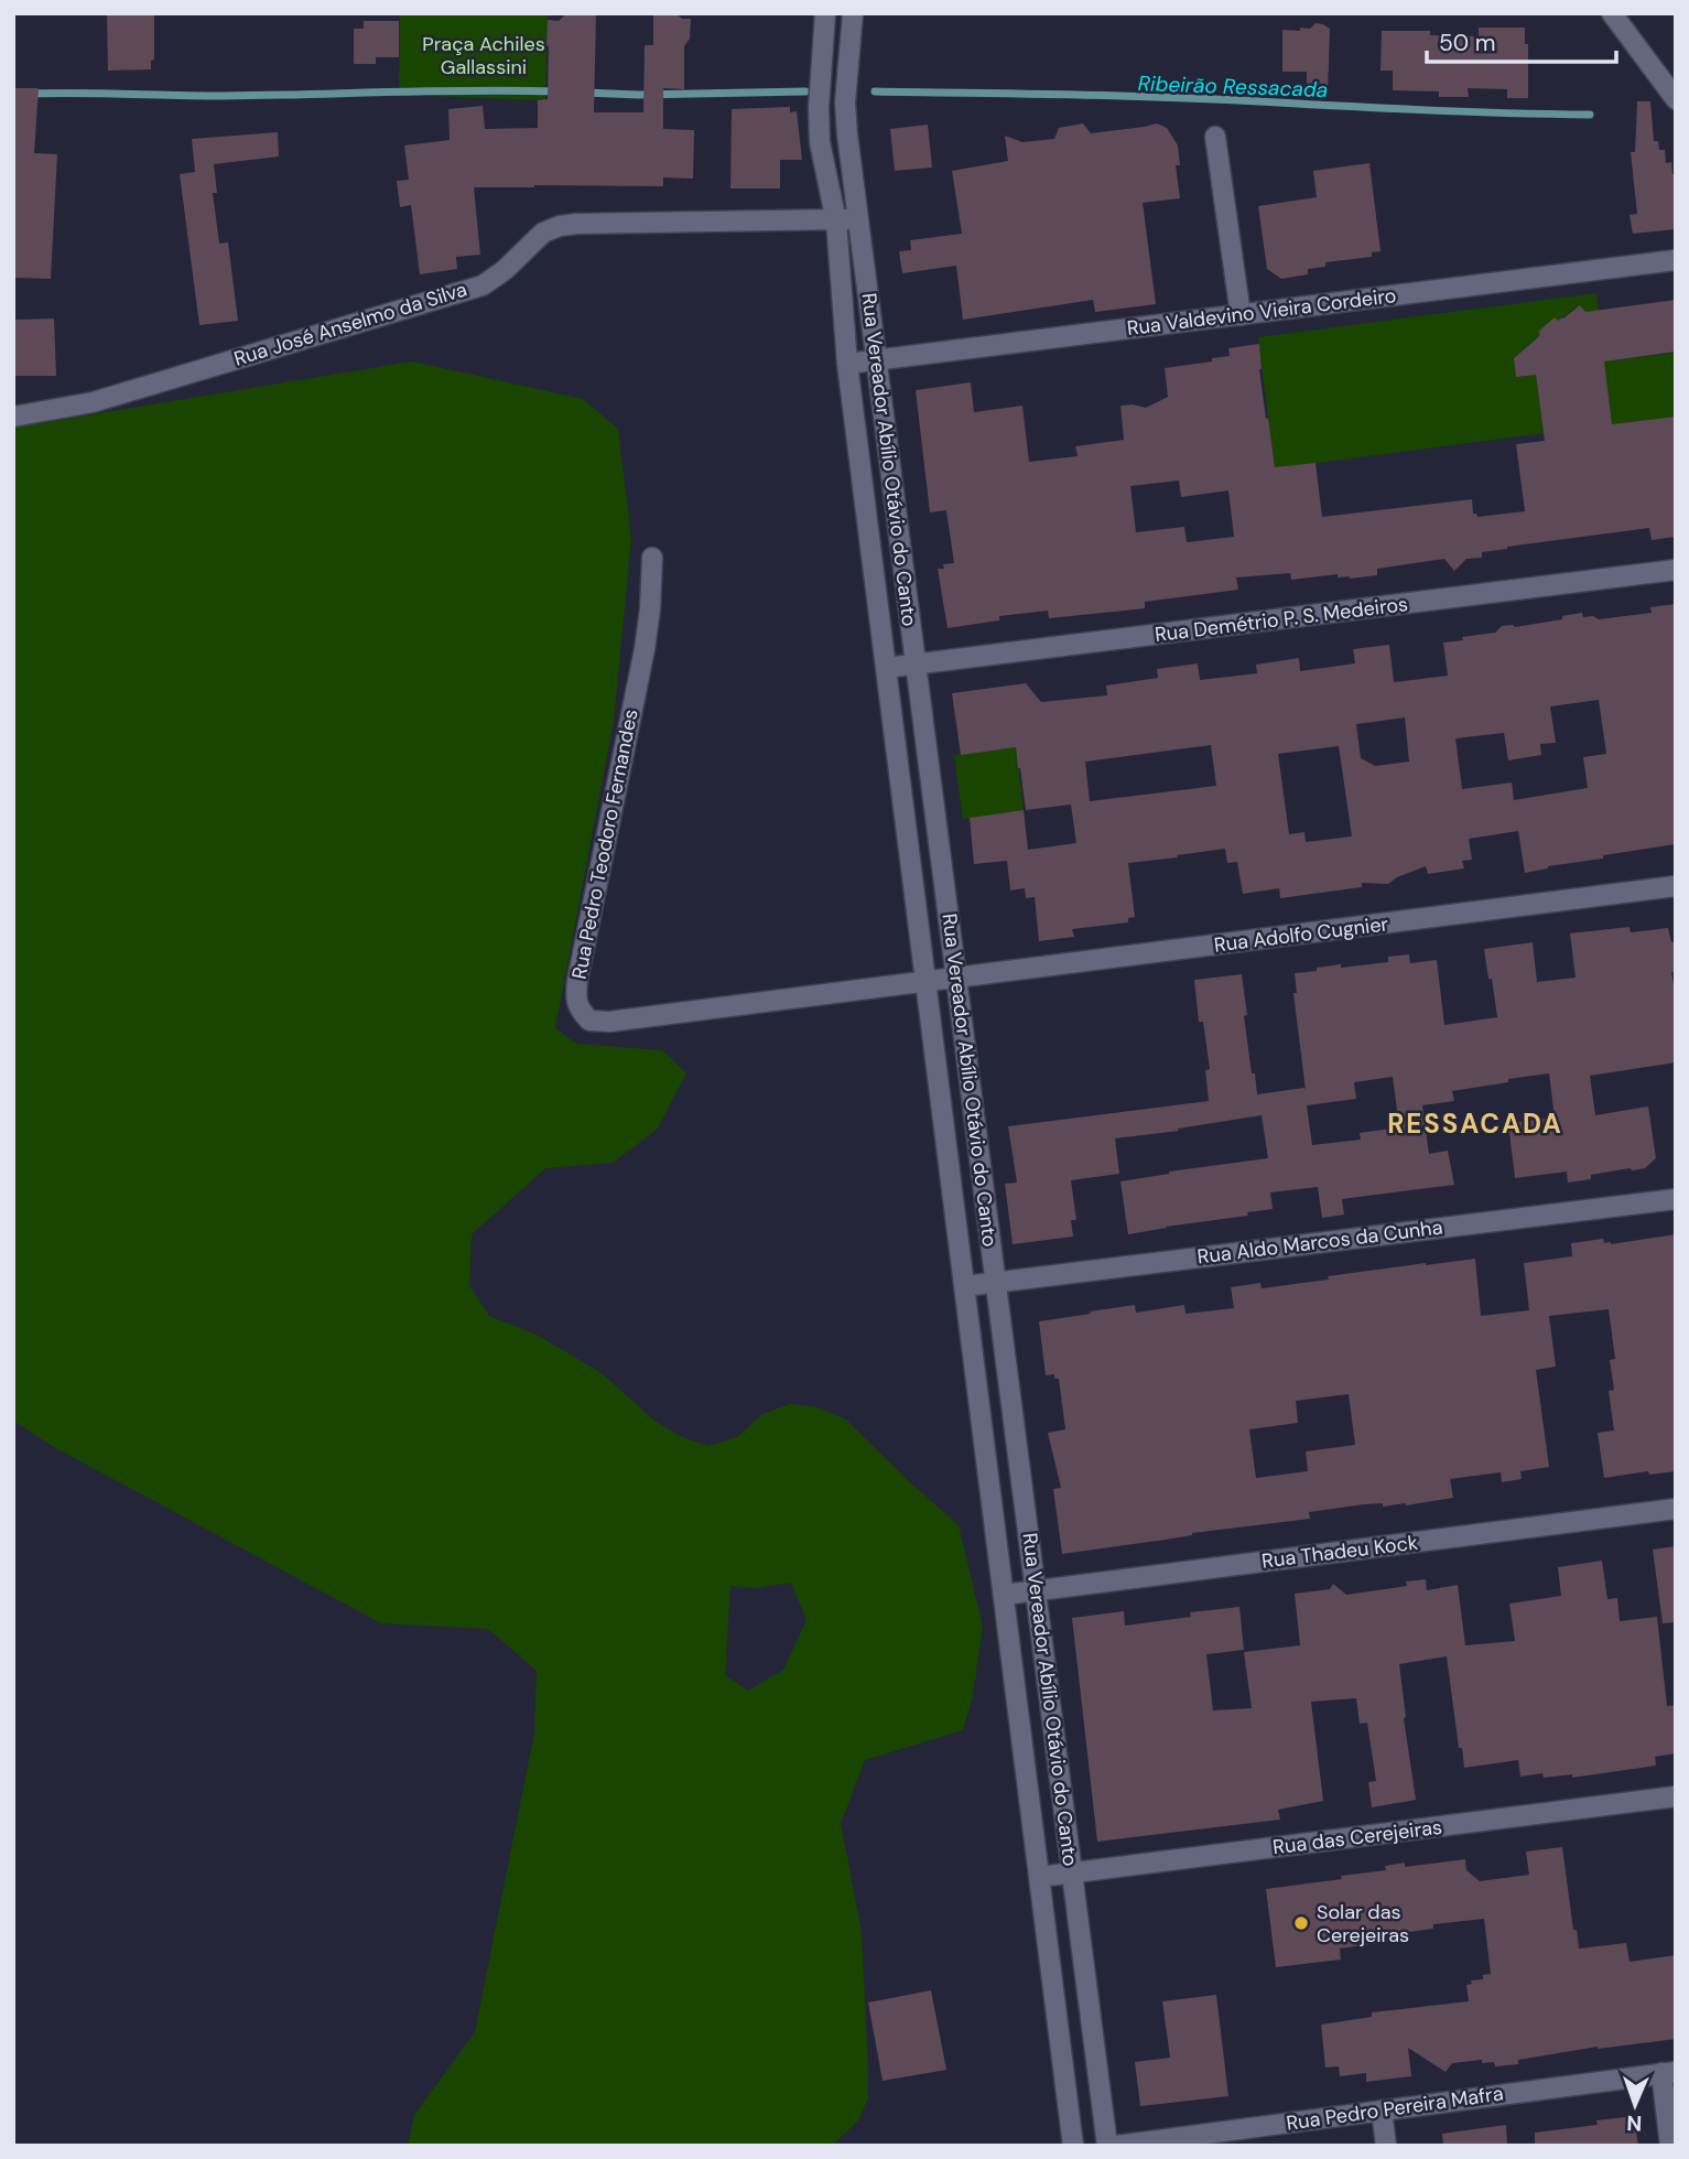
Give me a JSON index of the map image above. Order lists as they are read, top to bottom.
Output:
{
  "streets": {
    "street": [
      "Rua Valdevino Vieira Cordeiro",
      "Rua José Anselmo da Silva",
      "Rua Vereador Abílio Otávio do Canto",
      "Rua Demétrio P. S. Medeiros",
      "Rua Pedro Teodoro Fernandes",
      "Rua Adolfo Cugnier",
      "Rua Aldo Marcos da Cunha",
      "Rua Thadeu Kock",
      "Rua das Cerejeiras",
      "Rua Pedro Pereira Mafra"
    ]
  },
  "crossings": [
    ["Rua Valdevino Vieira Cordeiro", "Rua Vereador Abílio Otávio do Canto"],
    ["Rua José Anselmo da Silva", "Rua Vereador Abílio Otávio do Canto"],
    ["Rua Vereador Abílio Otávio do Canto", "Rua Demétrio P. S. Medeiros"],
    ["Rua Vereador Abílio Otávio do Canto", "Rua Pedro Teodoro Fernandes"],
    ["Rua Vereador Abílio Otávio do Canto", "Rua Adolfo Cugnier"],
    ["Rua Vereador Abílio Otávio do Canto", "Rua Aldo Marcos da Cunha"],
    ["Rua Vereador Abílio Otávio do Canto", "Rua Thadeu Kock"],
    ["Rua Vereador Abílio Otávio do Canto", "Rua das Cerejeiras"],
    ["Rua Pedro Teodoro Fernandes", "Rua Adolfo Cugnier"]
  ],
  "districts": ["RESSACADA"],
  "water": ["Ribeirão Ressacada"],
  "parks": ["Praça Achiles Gallassini"],
  "places": ["Solar das Cerejeiras"],
  "scale_bar": "50 m",
  "north": "bottom"
}
